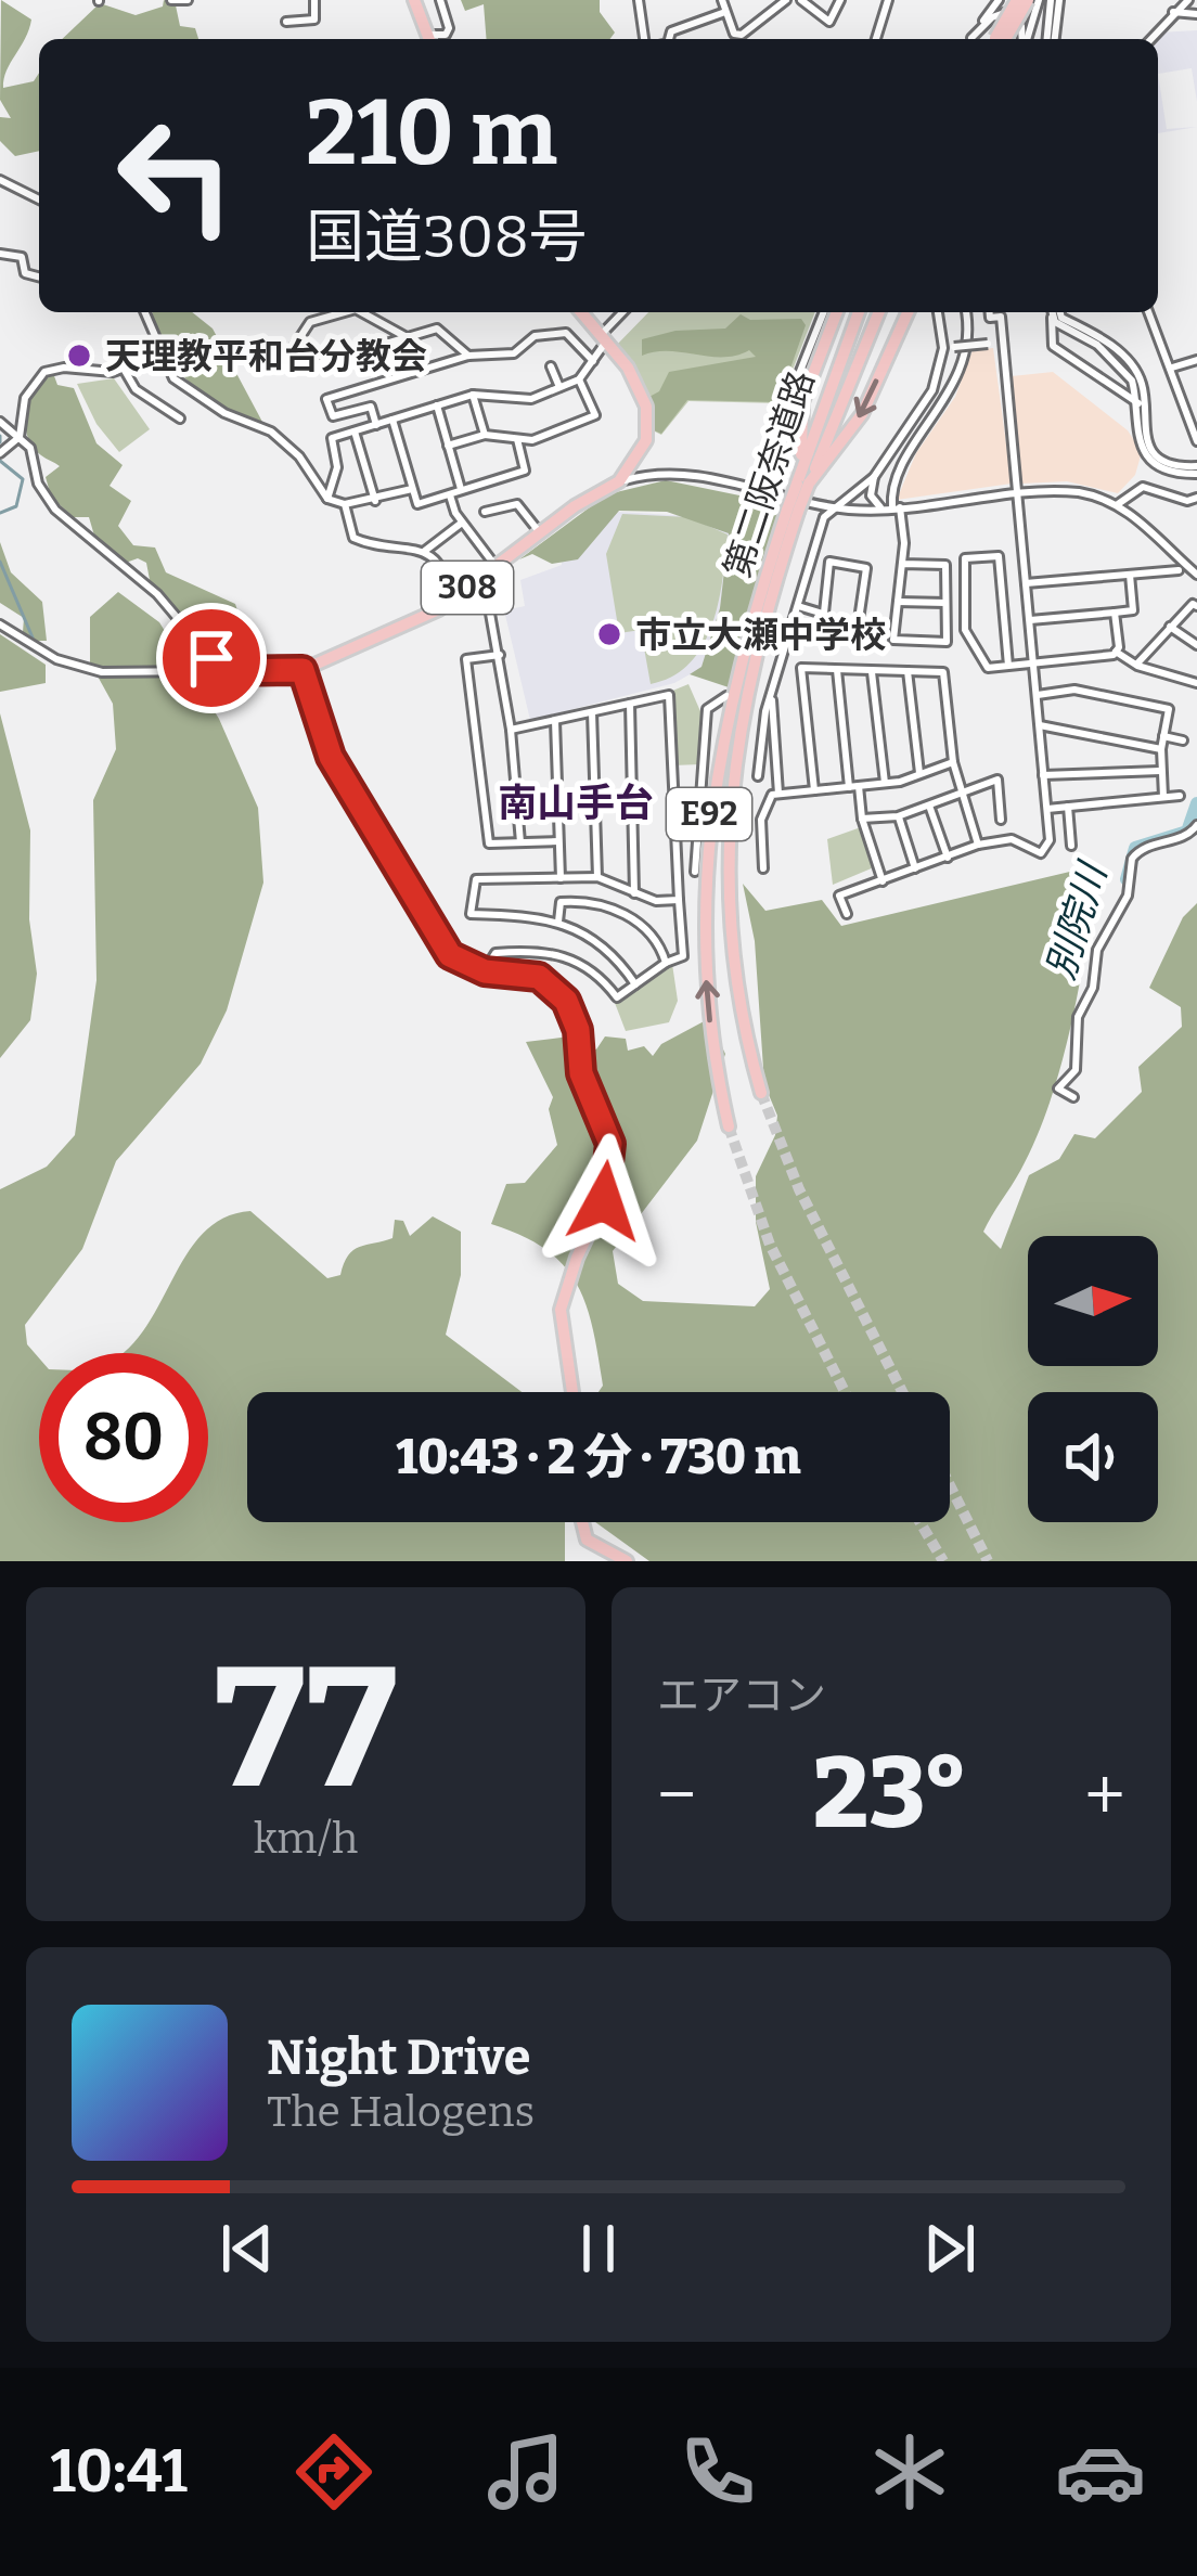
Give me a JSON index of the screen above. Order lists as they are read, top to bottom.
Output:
{
  "streets": {
    "highway": ["第二阪奈道路", "308", "E92"]
  },
  "districts": ["南山手台"],
  "water": ["別院川"],
  "places": ["天理教平和台分教会", "市立大瀬中学校"],
  "north": "right",
  "page": {
    "turn": ["210 m", "国道308号"],
    "limit": "80",
    "trip": "10:43 · 2 分 · 730 m",
    "tile": [
      ["77", "km/h"],
      "エアコン"
    ],
    "heat": ["−", "23°", "+"],
    "song": ["Night Drive", "The Halogens"],
    "tabs": "10:41"
  }
}
